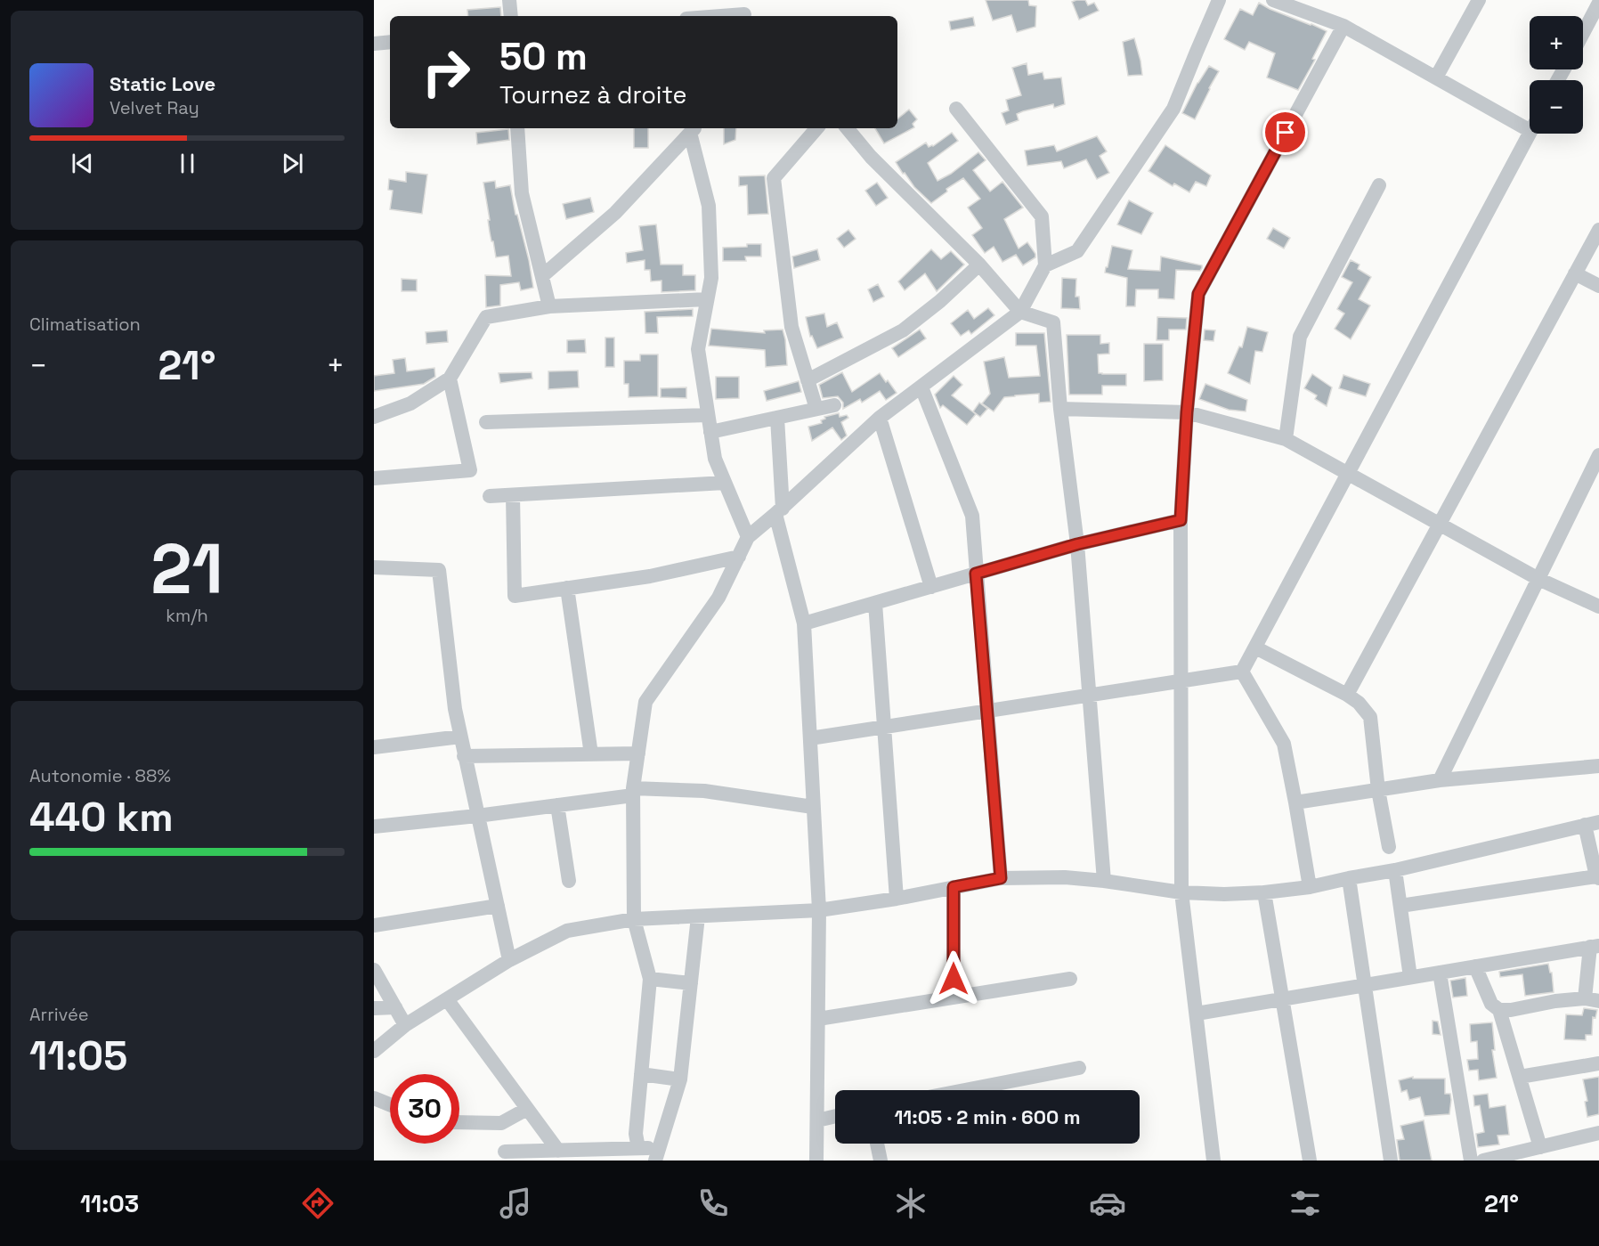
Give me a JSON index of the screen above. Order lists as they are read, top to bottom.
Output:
{
  "page": {
    "map_buttons": ["+", "−"],
    "turn": ["50 m", "Tournez à droite"],
    "song": ["Static Love", "Velvet Ray"],
    "tile": [
      "Climatisation",
      ["21", "km/h"],
      ["Autonomie · 88%", "440 km"],
      ["Arrivée", "11:05"]
    ],
    "heat": ["−", "21°", "+"],
    "limit": "30",
    "trip": "11:05 · 2 min · 600 m",
    "tabs": ["11:03", "21°"]
  }
}
